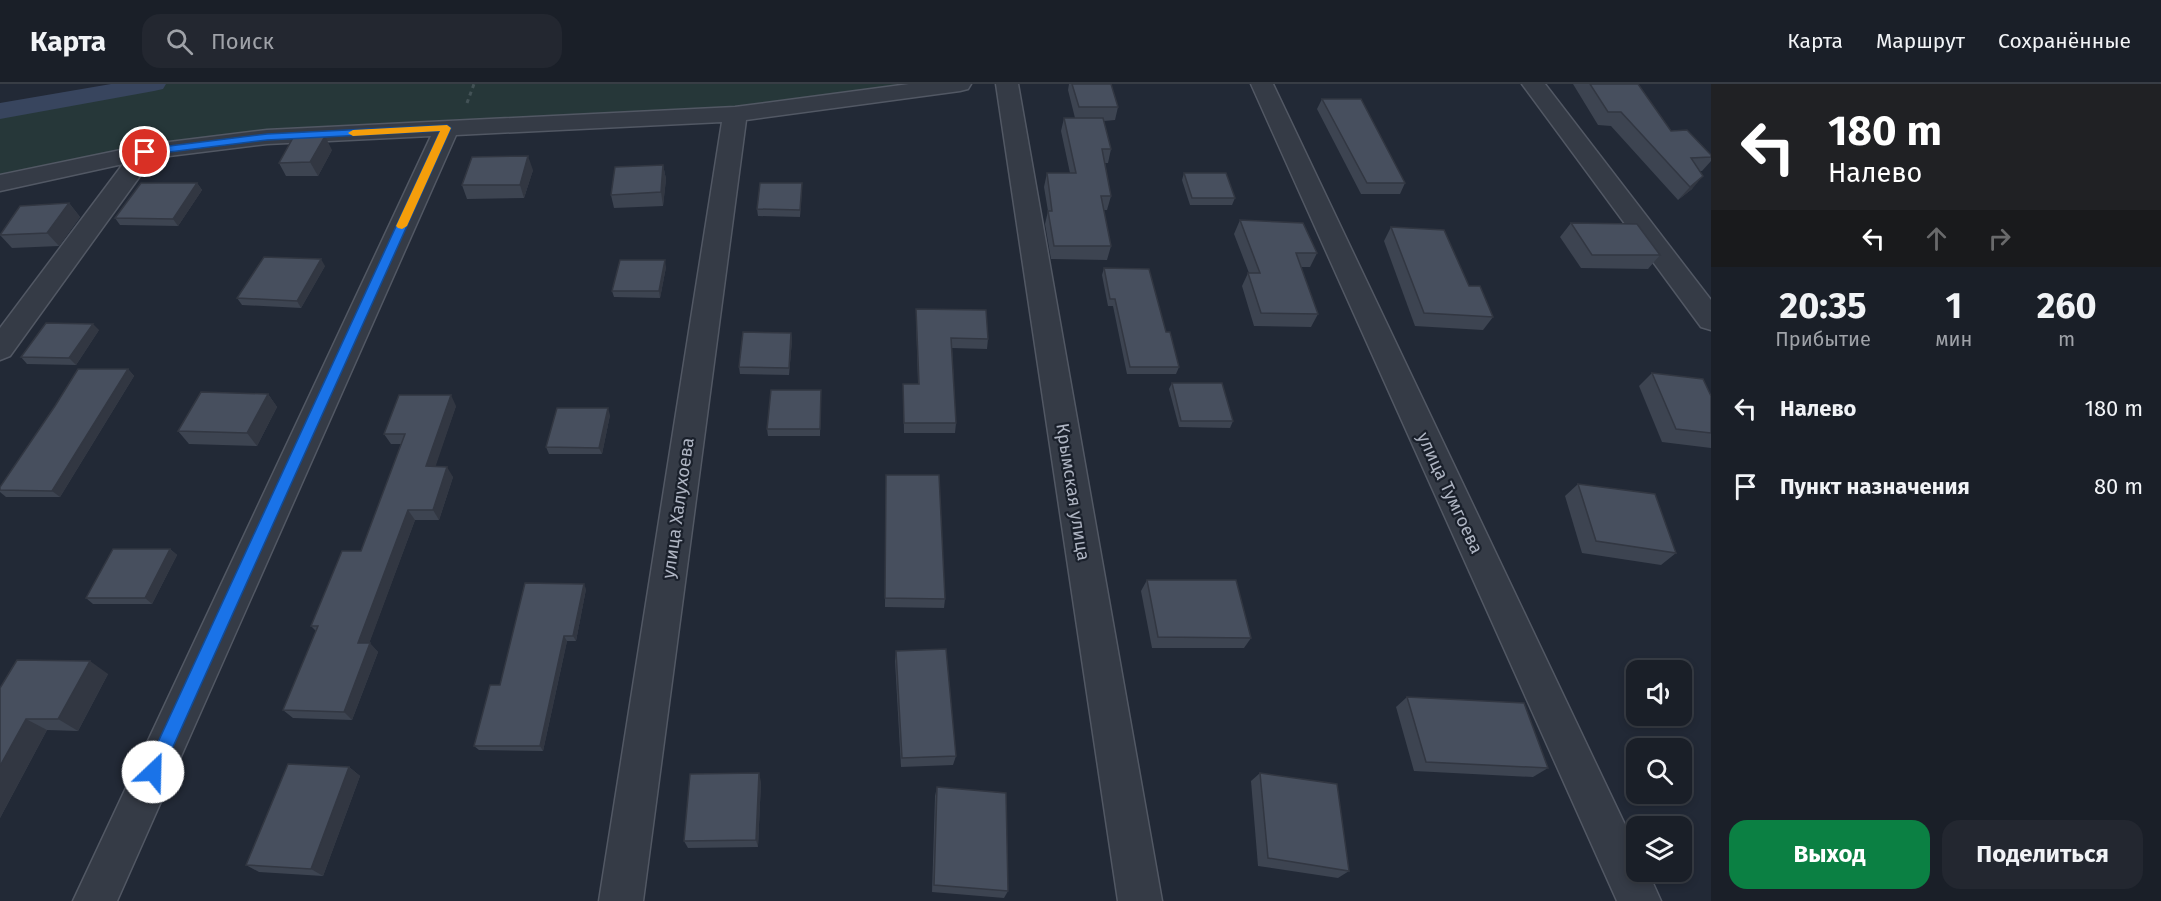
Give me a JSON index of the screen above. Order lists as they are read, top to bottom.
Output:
{
  "streets": {
    "street": ["Крымская улица", "улица Тумгоева", "улица Халухоева"]
  },
  "page": {
    "header": "Карта",
    "search": "Поиск",
    "nav": ["Карта", "Маршрут", "Сохранённые"],
    "turn": ["180 m", "Налево"],
    "eta": [
      "20:35",
      "Прибытие",
      "1",
      "мин",
      "260",
      "m"
    ],
    "list": [
      {
        "name": "Налево",
        "value": "180 m"
      },
      {
        "name": "Пункт назначения",
        "value": "80 m"
      }
    ],
    "buttons": ["Выход", "Поделиться"]
  }
}
